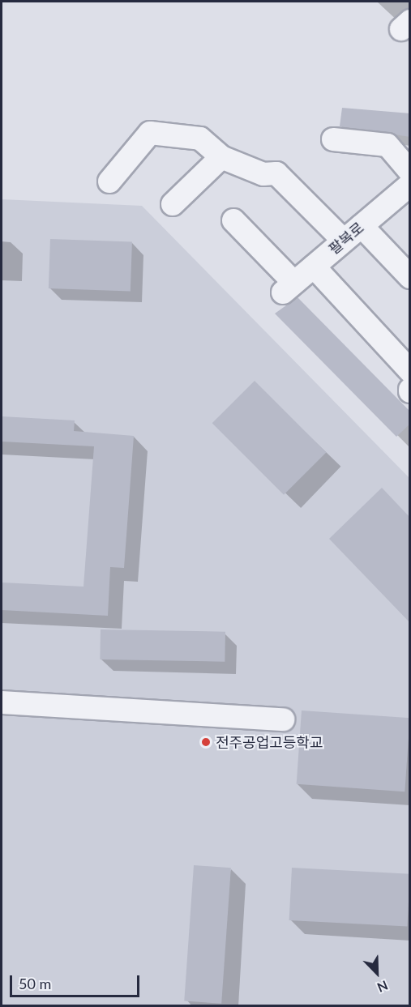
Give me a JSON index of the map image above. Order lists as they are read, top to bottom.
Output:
{
  "streets": {
    "lane": ["팔복로"]
  },
  "places": ["전주공업고등학교"],
  "scale_bar": "50 m",
  "north": "bottom right"
}
